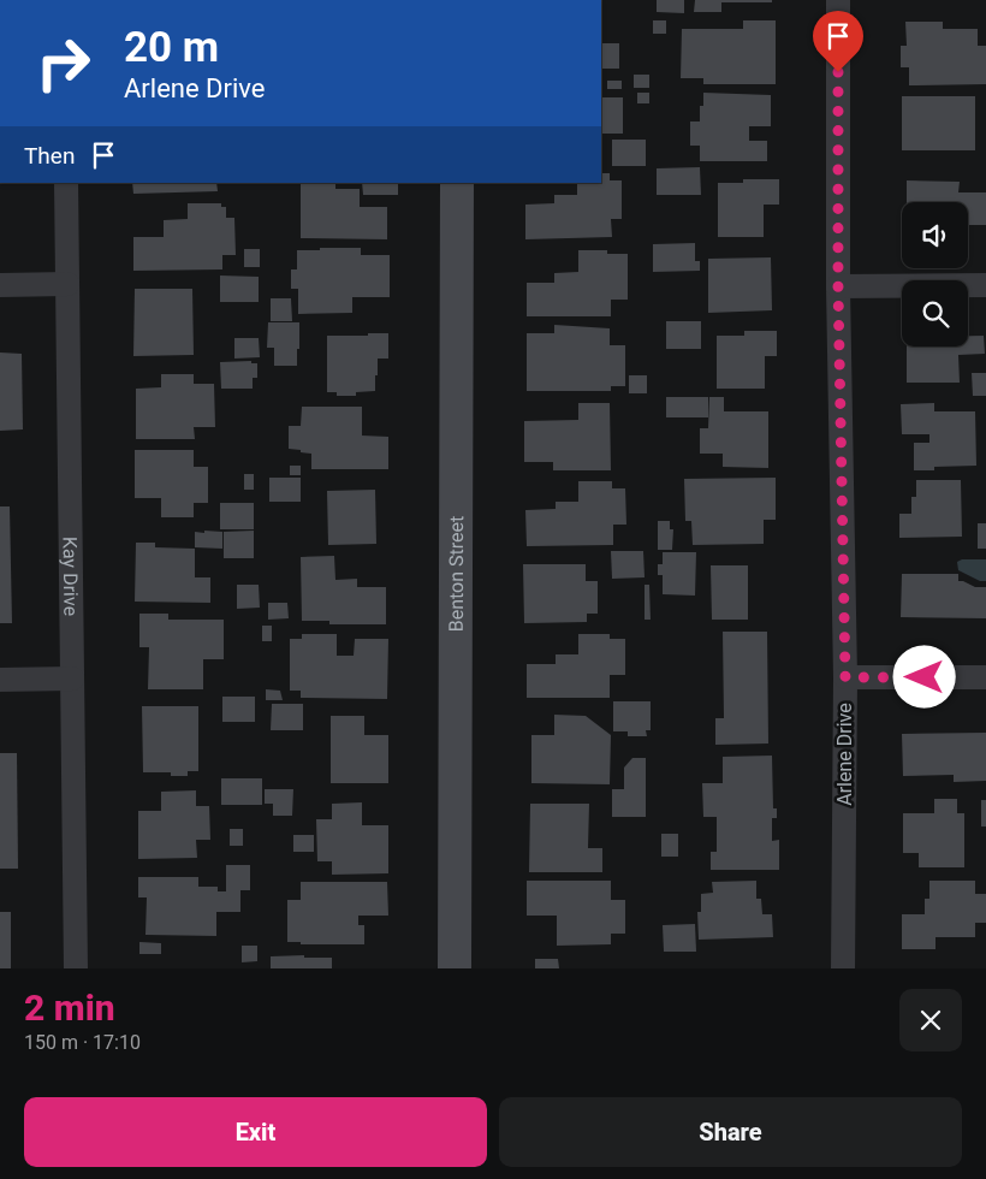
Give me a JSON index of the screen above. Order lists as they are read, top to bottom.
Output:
{
  "streets": {
    "main road": ["Benton Street"],
    "street": ["Kay Drive", "Arlene Drive"]
  },
  "page": {
    "turn": ["20 m", "Arlene Drive"],
    "then": "Then",
    "heading": ["2 min", "150 m · 17:10"],
    "buttons": ["Exit", "Share"]
  }
}
